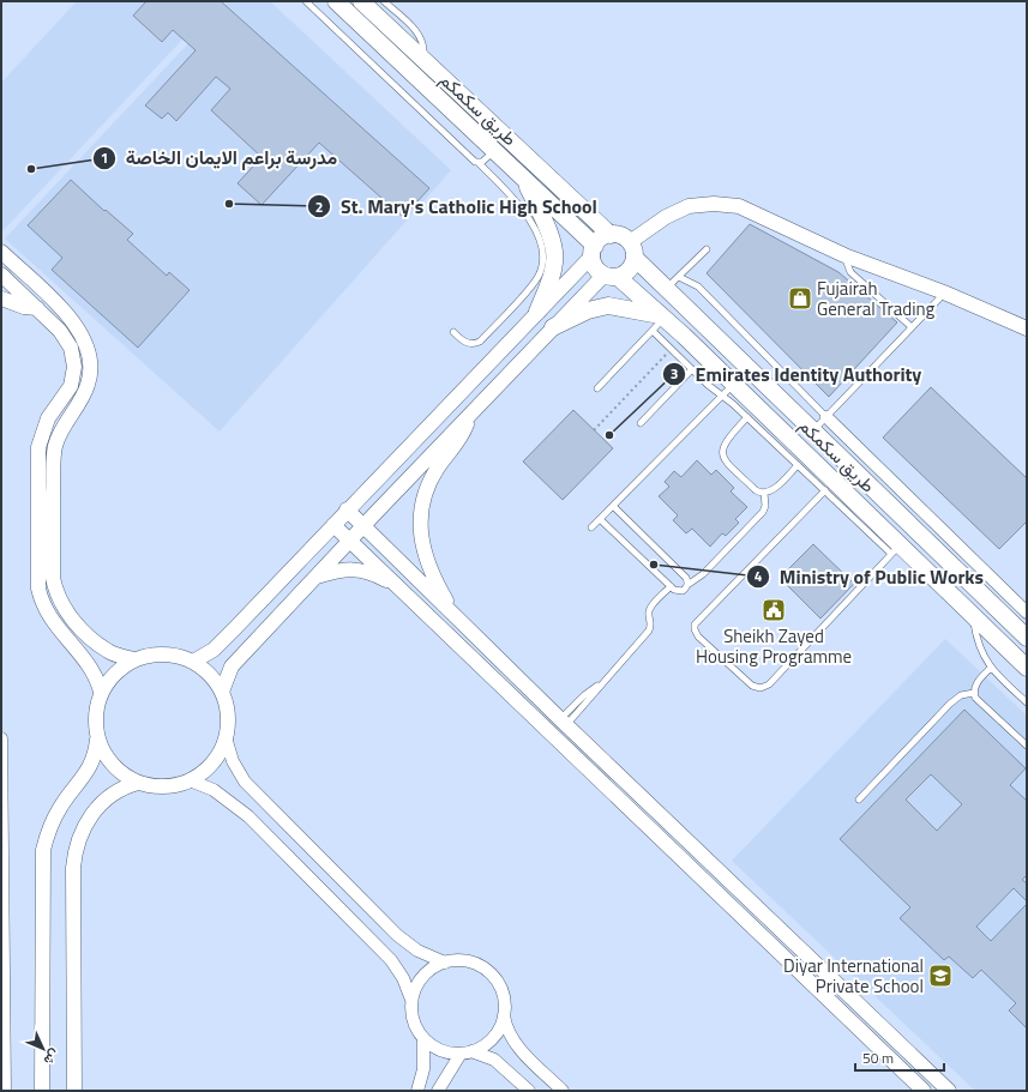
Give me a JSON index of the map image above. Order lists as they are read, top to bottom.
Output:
{
  "streets": {
    "main road": ["طريق سكمكم"]
  },
  "places": {
    "other": [
      "مدرسة براعم الايمان الخاصة",
      "St. Mary's Catholic High School",
      "Emirates Identity Authority",
      "Ministry of Public Works"
    ],
    "shop": ["Fujairah General Trading"],
    "public building": ["Sheikh Zayed Housing Programme"],
    "school or university": ["Diyar International Private School"]
  },
  "scale_bar": "50 m",
  "north": "bottom right"
}
